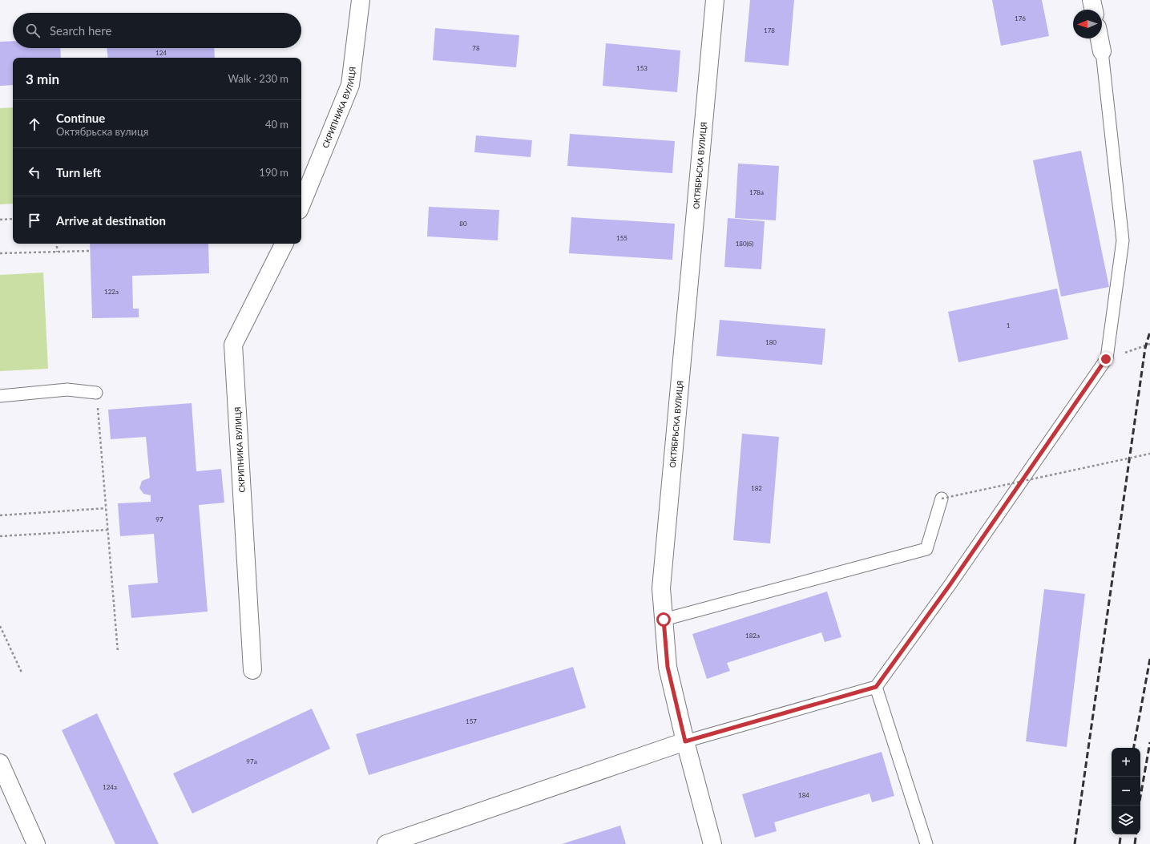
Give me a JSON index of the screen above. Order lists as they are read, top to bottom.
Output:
{
  "streets": {
    "street": ["СКРИПНИКА ВУЛИЦЯ", "ОКТЯБРЬСКА ВУЛИЦЯ"]
  },
  "house_numbers": [
    "176",
    "178",
    "78",
    "124",
    "153",
    "178а",
    "80",
    "155",
    "180(б)",
    "122а",
    "1",
    "180",
    "182",
    "97",
    "182а",
    "157",
    "97а",
    "124а",
    "184"
  ],
  "north": "left",
  "page": {
    "search": "Search here",
    "heading": ["3 min", "Walk · 230 m"],
    "list": [
      ["Continue", "Октябрьска вулиця", "40 m"],
      ["Turn left", "190 m"],
      "Arrive at destination"
    ],
    "map_buttons": ["+", "−"]
  }
}
